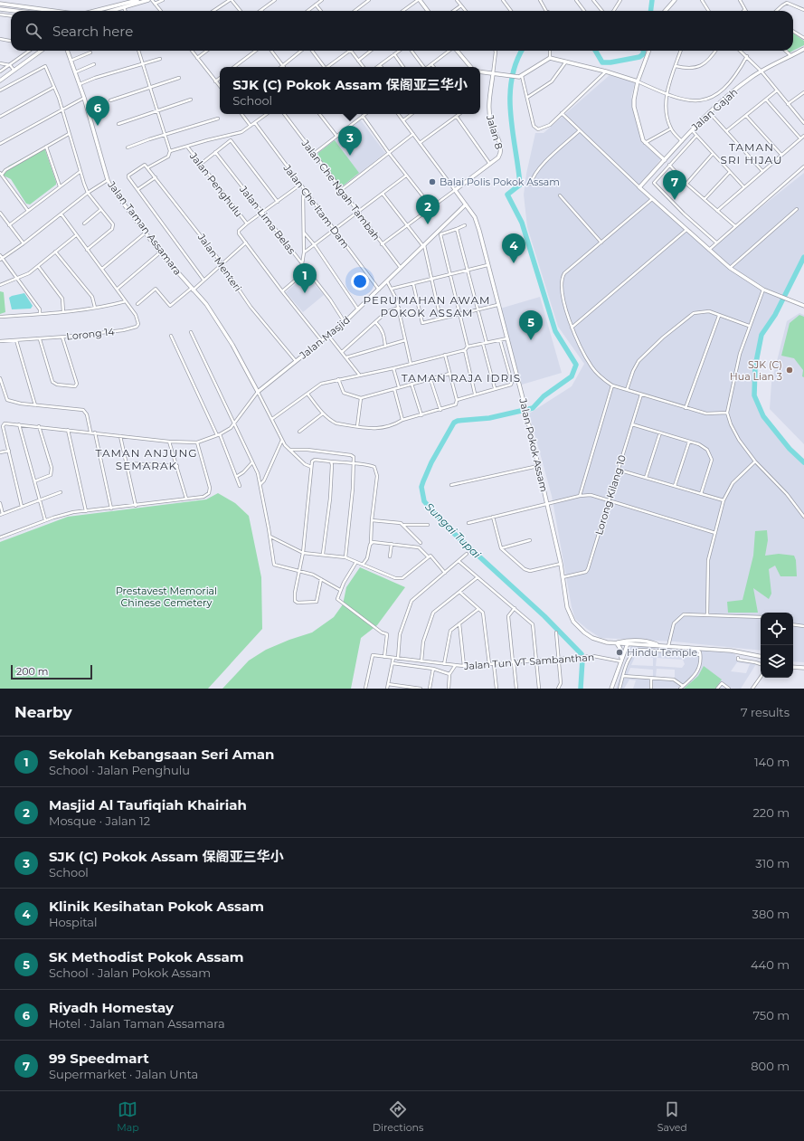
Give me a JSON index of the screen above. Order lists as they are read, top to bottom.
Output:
{
  "streets": {
    "street": [
      "Jalan Gajah",
      "Jalan 8",
      "Jalan Penghulu",
      "Jalan Che Ngah Tambah",
      "Jalan Che Itam Dam",
      "Jalan Lima Belas",
      "Jalan Taman Assamara",
      "Jalan Menteri",
      "Lorong 14",
      "Jalan Masjid",
      "Jalan Pokok Assam",
      "Lorong Kilang 10",
      "Jalan Tun VT Sambanthan"
    ]
  },
  "crossings": [
    ["Jalan 8", "Jalan Pokok Assam"],
    ["Jalan Penghulu", "Jalan Masjid"],
    ["Jalan Che Ngah Tambah", "Jalan Masjid"],
    ["Jalan Che Itam Dam", "Jalan Masjid"],
    ["Jalan Lima Belas", "Jalan Masjid"],
    ["Jalan Taman Assamara", "Jalan Masjid"],
    ["Jalan Menteri", "Jalan Masjid"],
    ["Jalan Masjid", "Jalan Pokok Assam"],
    ["Jalan Pokok Assam", "Lorong Kilang 10"]
  ],
  "districts": [
    "TAMAN SRI HIJAU",
    "PERUMAHAN AWAM POKOK ASSAM",
    "TAMAN RAJA IDRIS",
    "TAMAN ANJUNG SEMARAK"
  ],
  "water": ["Sungai Tupai"],
  "parks": ["Prestavest Memorial Chinese Cemetery"],
  "places": ["Balai Polis Pokok Assam", "SJK (C) Hua Lian 3", "Hindu Temple"],
  "scale_bar": "200 m",
  "page": {
    "search": "Search here",
    "popup": ["SJK (C) Pokok Assam 保阁亚三华小", "School"],
    "pins": [
      "6",
      "3",
      "7",
      "2",
      "4",
      "1",
      "5"
    ],
    "scale": "200 m",
    "heading": ["Nearby", "7 results"],
    "list": [
      {
        "mark": "1",
        "name": "Sekolah Kebangsaan Seri Aman",
        "note": "School · Jalan Penghulu",
        "value": "140 m"
      },
      {
        "mark": "2",
        "name": "Masjid Al Taufiqiah Khairiah",
        "note": "Mosque · Jalan 12",
        "value": "220 m"
      },
      {
        "mark": "3",
        "name": "SJK (C) Pokok Assam 保阁亚三华小",
        "note": "School",
        "value": "310 m"
      },
      {
        "mark": "4",
        "name": "Klinik Kesihatan Pokok Assam",
        "note": "Hospital",
        "value": "380 m"
      },
      {
        "mark": "5",
        "name": "SK Methodist Pokok Assam",
        "note": "School · Jalan Pokok Assam",
        "value": "440 m"
      },
      {
        "mark": "6",
        "name": "Riyadh Homestay",
        "note": "Hotel · Jalan Taman Assamara",
        "value": "750 m"
      },
      {
        "mark": "7",
        "name": "99 Speedmart",
        "note": "Supermarket · Jalan Unta",
        "value": "800 m"
      }
    ],
    "nav": ["Map", "Directions", "Saved"]
  }
}
